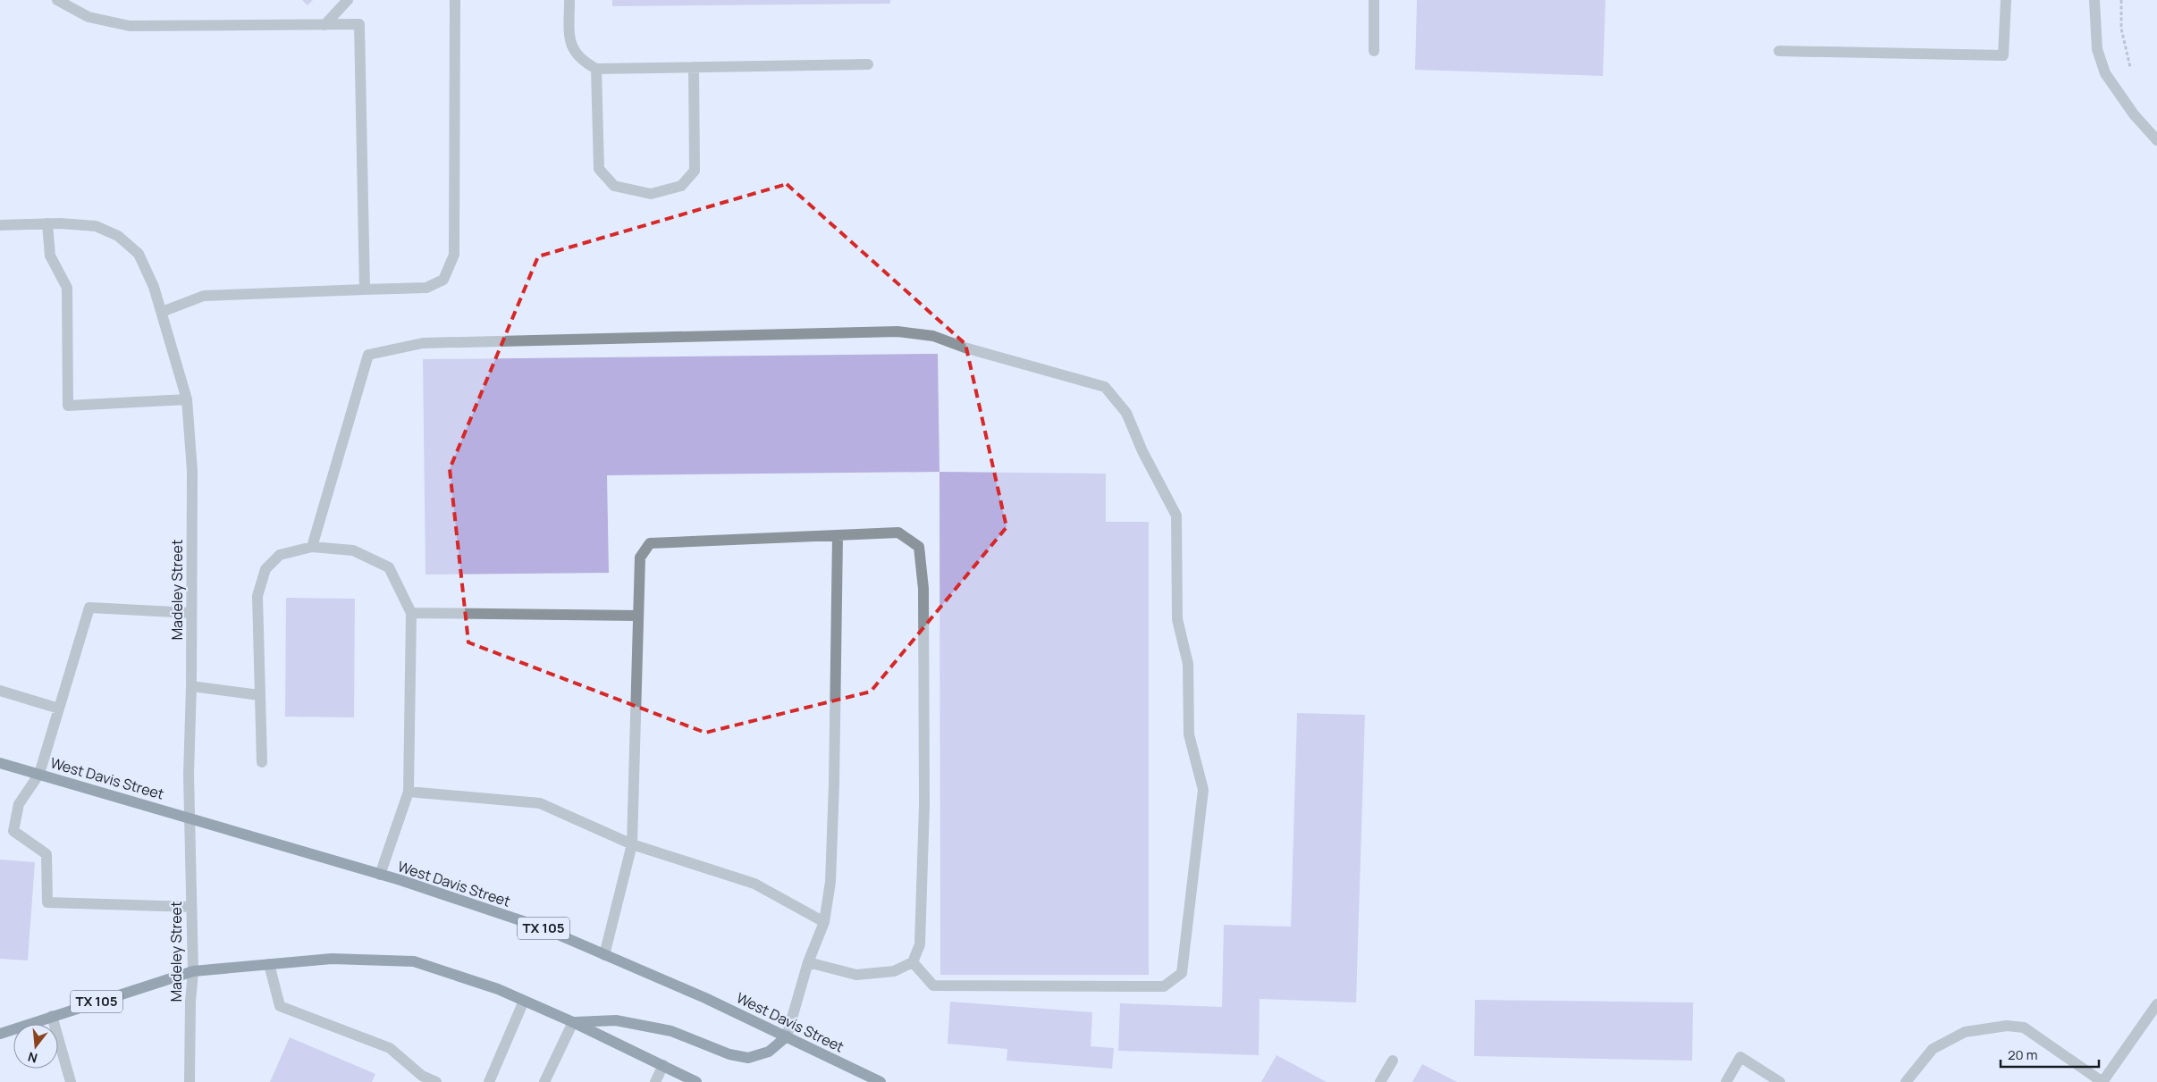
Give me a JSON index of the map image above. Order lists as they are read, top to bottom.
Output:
{
  "streets": {
    "main road": ["West Davis Street", "TX 105"],
    "street": ["Madeley Street"]
  },
  "crossings": [
    ["Madeley Street", "West Davis Street"],
    ["Madeley Street", "TX 105"]
  ],
  "scale_bar": "20 m",
  "north": "bottom"
}
